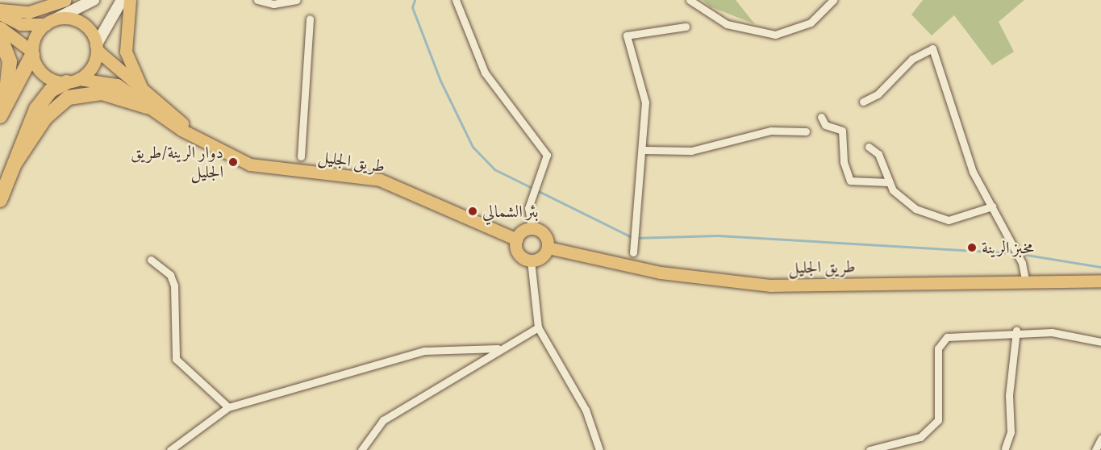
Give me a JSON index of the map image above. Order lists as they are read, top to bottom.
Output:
{
  "streets": {
    "main road": ["طريق الجليل"]
  },
  "places": ["دوار الرينة/طريق الجليل", "بئر الشمالي", "مخبز الرينة"]
}
